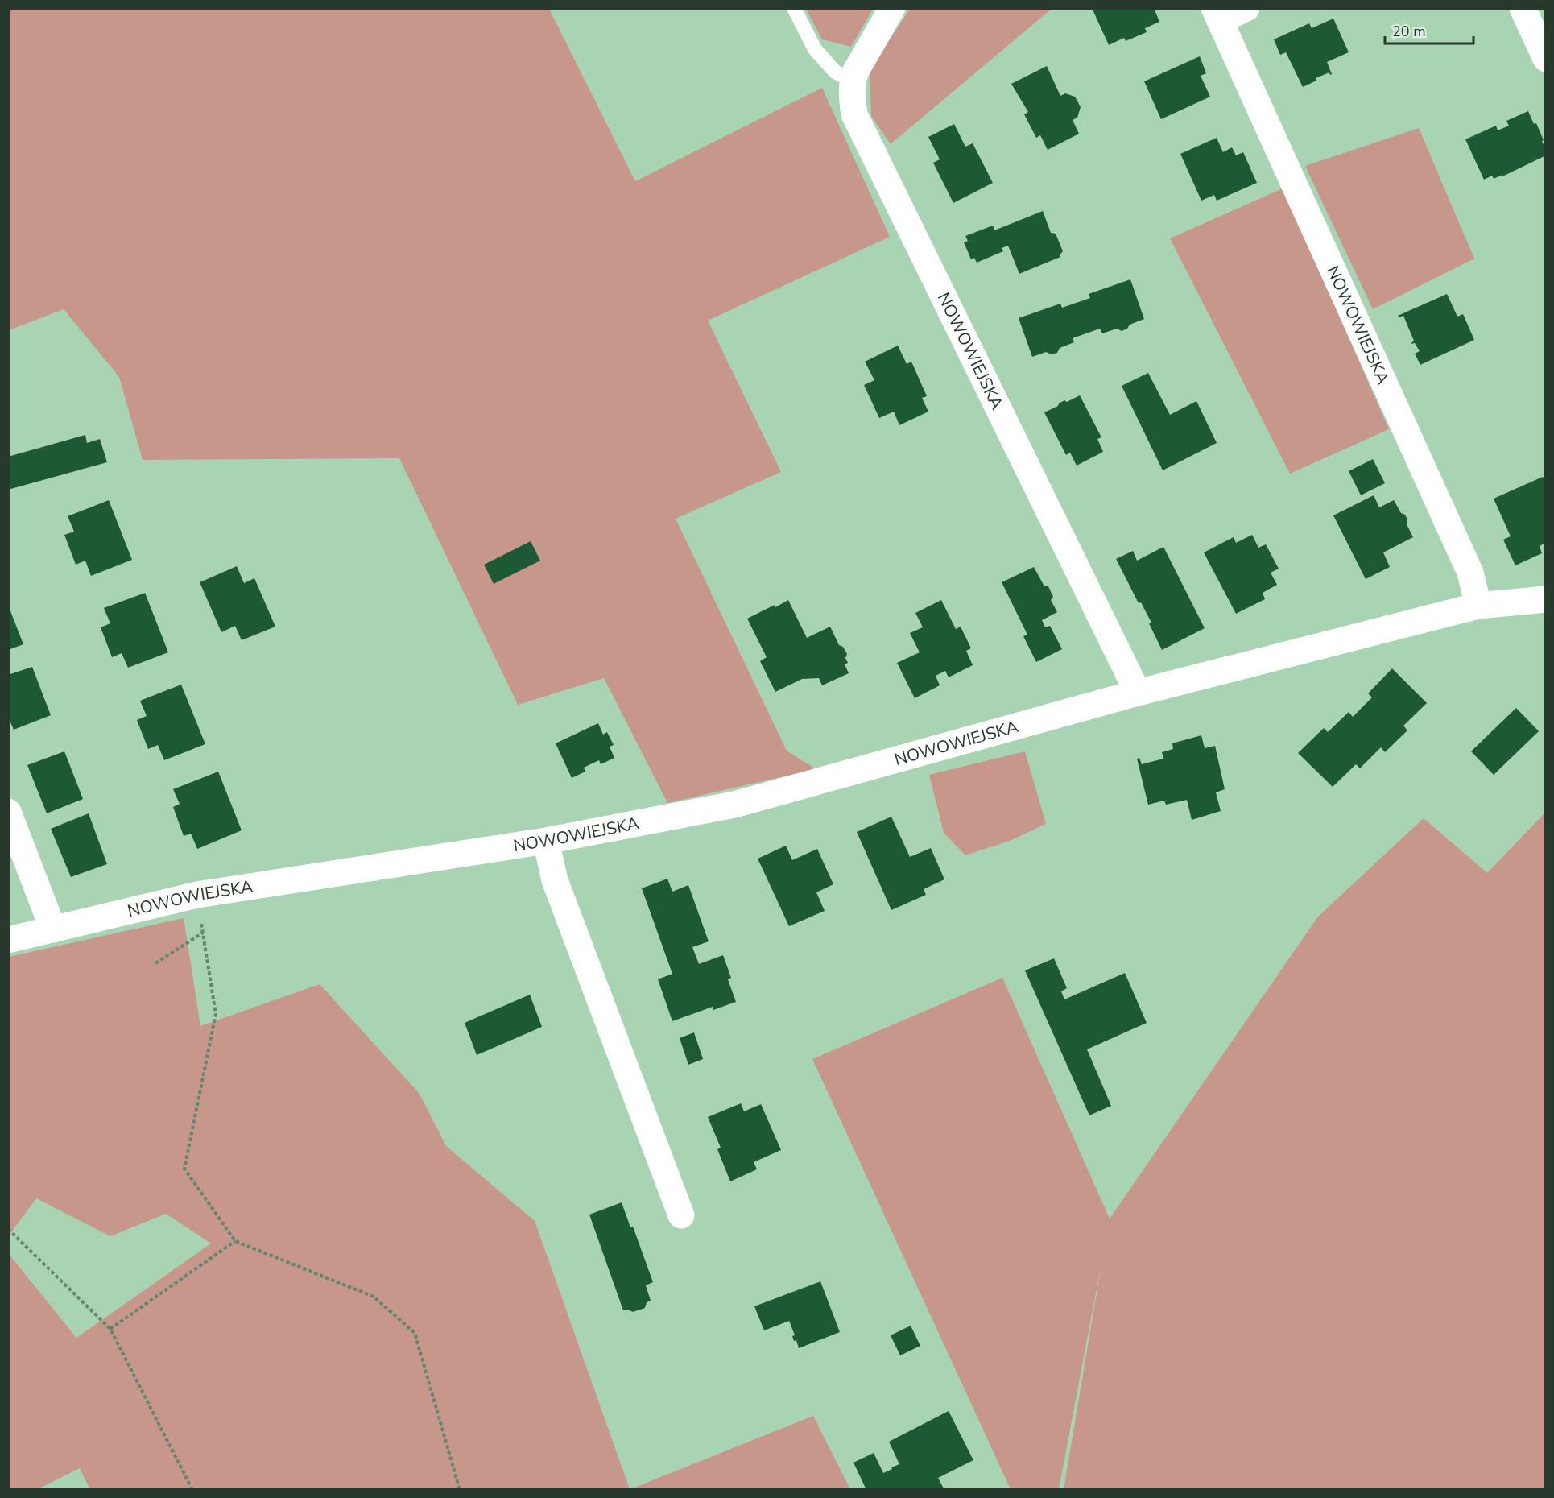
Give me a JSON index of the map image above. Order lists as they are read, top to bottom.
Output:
{
  "streets": {
    "street": ["NOWOWIEJSKA"]
  },
  "scale_bar": "20 m"
}
